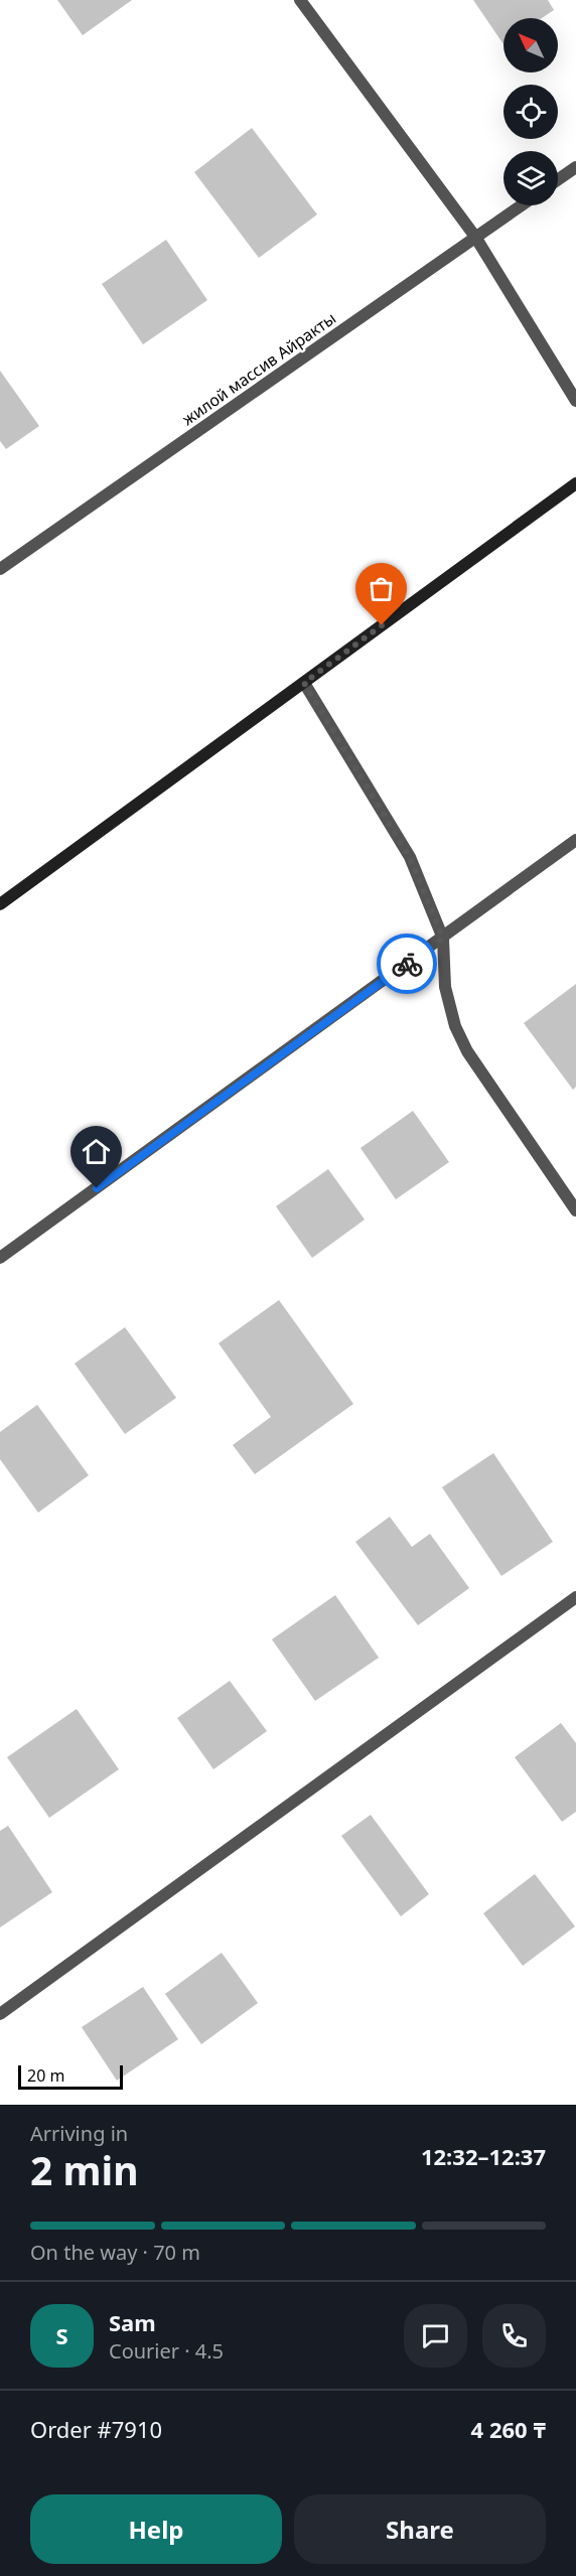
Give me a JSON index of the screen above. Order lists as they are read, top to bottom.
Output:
{
  "streets": {
    "street": ["жилой массив Айракты"]
  },
  "scale_bar": "20 m",
  "north": "top left",
  "page": {
    "scale": "20 m",
    "heading": ["2 min", "Arriving in", "12:32–12:37"],
    "panel": [
      "Sam",
      "Courier · 4.5",
      "Order #7910",
      "4 260 ₸"
    ],
    "bar": "On the way · 70 m",
    "round": "S",
    "buttons": ["Help", "Share"]
  }
}
